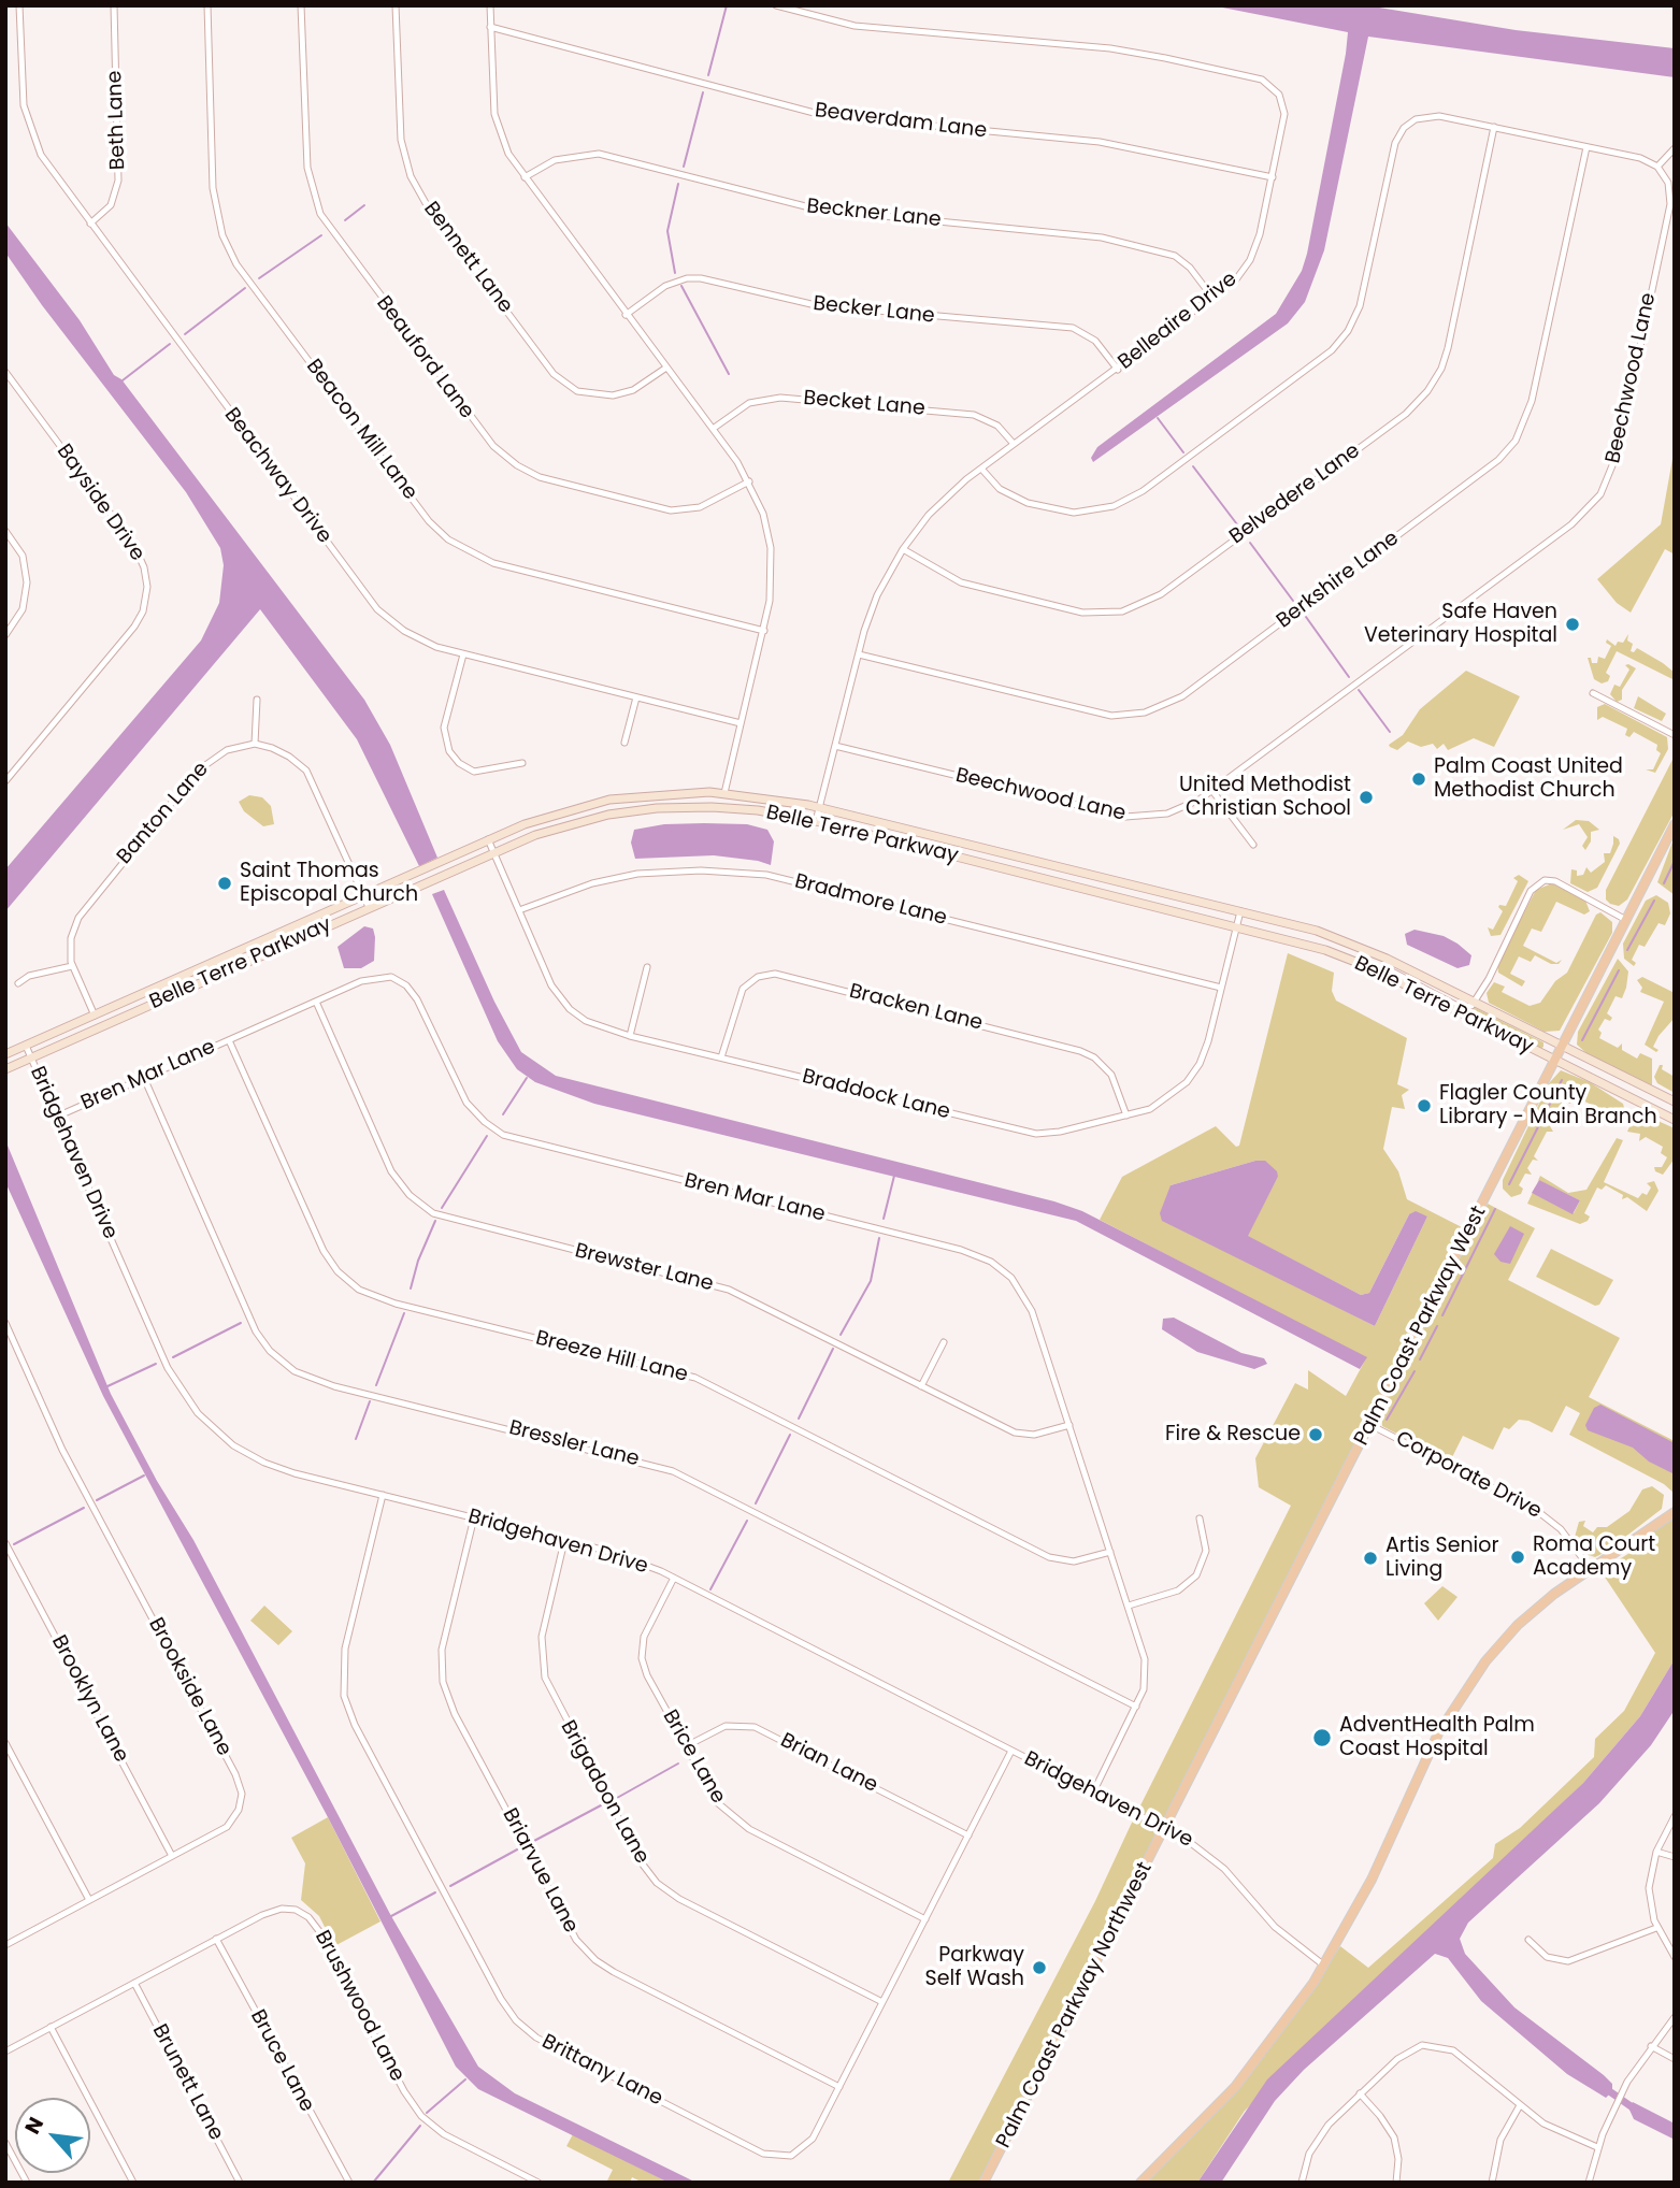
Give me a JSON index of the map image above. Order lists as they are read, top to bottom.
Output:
{
  "streets": {
    "main road": ["Belle Terre Parkway", "Palm Coast Parkway West", "Palm Coast Parkway Northwest"],
    "street": [
      "Beth Lane",
      "Beaverdam Lane",
      "Beckner Lane",
      "Bennett Lane",
      "Becker Lane",
      "Belleaire Drive",
      "Beauford Lane",
      "Beechwood Lane",
      "Becket Lane",
      "Beacon Mill Lane",
      "Beachway Drive",
      "Belvedere Lane",
      "Bayside Drive",
      "Berkshire Lane",
      "Banton Lane",
      "Bradmore Lane",
      "Bracken Lane",
      "Bren Mar Lane",
      "Braddock Lane",
      "Bridgehaven Drive",
      "Brewster Lane",
      "Breeze Hill Lane",
      "Bressler Lane",
      "Corporate Drive",
      "Brookside Lane",
      "Brooklyn Lane",
      "Brice Lane",
      "Brian Lane",
      "Brigadoon Lane",
      "Briarvue Lane",
      "Brushwood Lane",
      "Bruce Lane",
      "Brittany Lane",
      "Brunett Lane"
    ]
  },
  "crossings": [
    ["Beth Lane", "Beachway Drive"],
    ["Beaverdam Lane", "Belleaire Drive"],
    ["Beckner Lane", "Belleaire Drive"],
    ["Becker Lane", "Belleaire Drive"],
    ["Belleaire Drive", "Beechwood Lane"],
    ["Belleaire Drive", "Becket Lane"],
    ["Belleaire Drive", "Belvedere Lane"],
    ["Belleaire Drive", "Berkshire Lane"],
    ["Belleaire Drive", "Belle Terre Parkway"],
    ["Banton Lane", "Belle Terre Parkway"],
    ["Belle Terre Parkway", "Braddock Lane"],
    ["Belle Terre Parkway", "Bridgehaven Drive"],
    ["Belle Terre Parkway", "Palm Coast Parkway West"],
    ["Bradmore Lane", "Braddock Lane"],
    ["Bracken Lane", "Braddock Lane"],
    ["Bren Mar Lane", "Bridgehaven Drive"],
    ["Bren Mar Lane", "Brewster Lane"],
    ["Bren Mar Lane", "Breeze Hill Lane"],
    ["Bren Mar Lane", "Bressler Lane"],
    ["Bridgehaven Drive", "Palm Coast Parkway West"],
    ["Bridgehaven Drive", "Brice Lane"],
    ["Bridgehaven Drive", "Brigadoon Lane"],
    ["Bridgehaven Drive", "Briarvue Lane"],
    ["Bridgehaven Drive", "Palm Coast Parkway Northwest"],
    ["Bridgehaven Drive", "Brittany Lane"],
    ["Palm Coast Parkway West", "Corporate Drive"],
    ["Palm Coast Parkway West", "Palm Coast Parkway Northwest"],
    ["Brookside Lane", "Brooklyn Lane"],
    ["Brice Lane", "Brian Lane"],
    ["Brice Lane", "Brittany Lane"],
    ["Brian Lane", "Brittany Lane"],
    ["Brigadoon Lane", "Brittany Lane"],
    ["Briarvue Lane", "Brittany Lane"],
    ["Brushwood Lane", "Bruce Lane"],
    ["Brushwood Lane", "Brunett Lane"]
  ],
  "places": [
    "Safe Haven Veterinary Hospital",
    "Palm Coast United Methodist Church",
    "United Methodist Christian School",
    "Saint Thomas Episcopal Church",
    "Flagler County Library - Main Branch",
    "Fire & Rescue",
    "Roma Court Academy",
    "Artis Senior Living",
    "AdventHealth Palm Coast Hospital",
    "Parkway Self Wash"
  ],
  "north": "top left"
}
